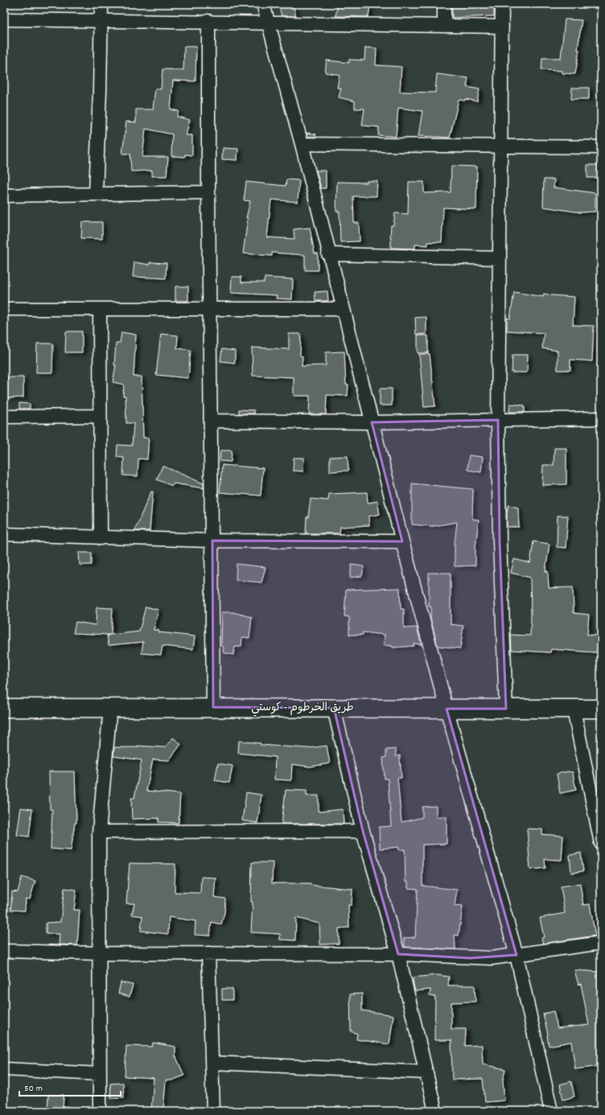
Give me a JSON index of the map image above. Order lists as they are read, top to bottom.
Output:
{
  "streets": {
    "highway": ["طريق الخرطوم - كوستي"]
  },
  "scale_bar": "50 m"
}
